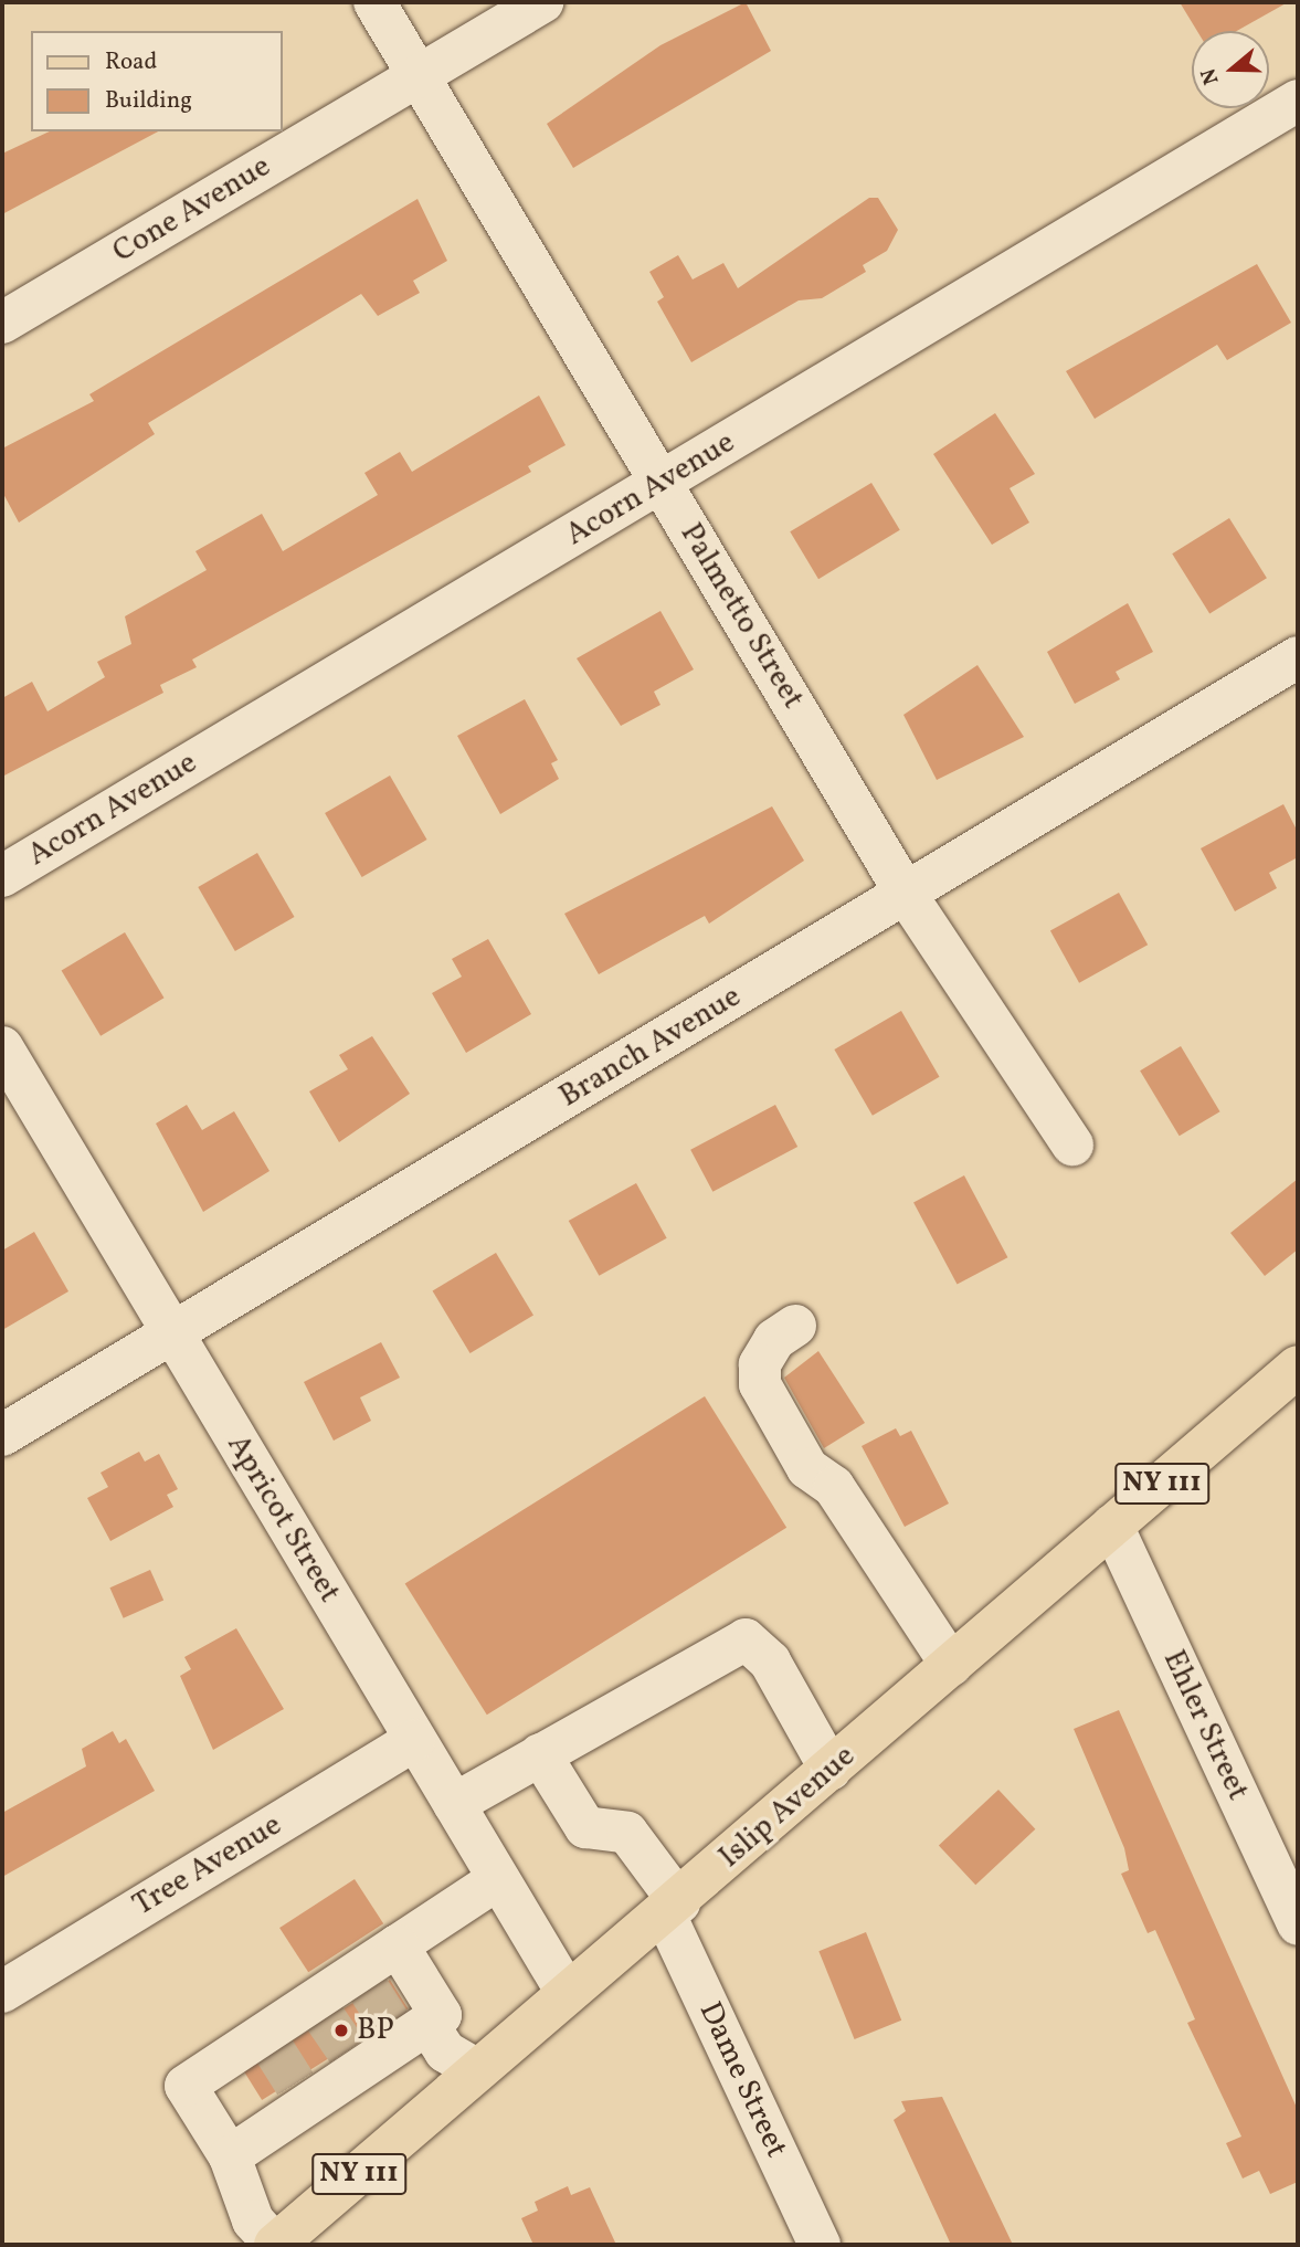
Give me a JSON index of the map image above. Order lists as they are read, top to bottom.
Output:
{
  "streets": {
    "main road": ["NY 111", "Islip Avenue"],
    "street": [
      "Cone Avenue",
      "Acorn Avenue",
      "Palmetto Street",
      "Branch Avenue",
      "Apricot Street",
      "Ehler Street",
      "Tree Avenue",
      "Dame Street"
    ]
  },
  "crossings": [
    ["Cone Avenue", "Palmetto Street"],
    ["Acorn Avenue", "Palmetto Street"],
    ["Palmetto Street", "Branch Avenue"],
    ["Branch Avenue", "Apricot Street"],
    ["Apricot Street", "Islip Avenue"],
    ["Apricot Street", "Tree Avenue"],
    ["Ehler Street", "Islip Avenue"],
    ["Islip Avenue", "Dame Street"]
  ],
  "places": ["BP"],
  "legend": ["Road", "Building"],
  "north": "left"
}
